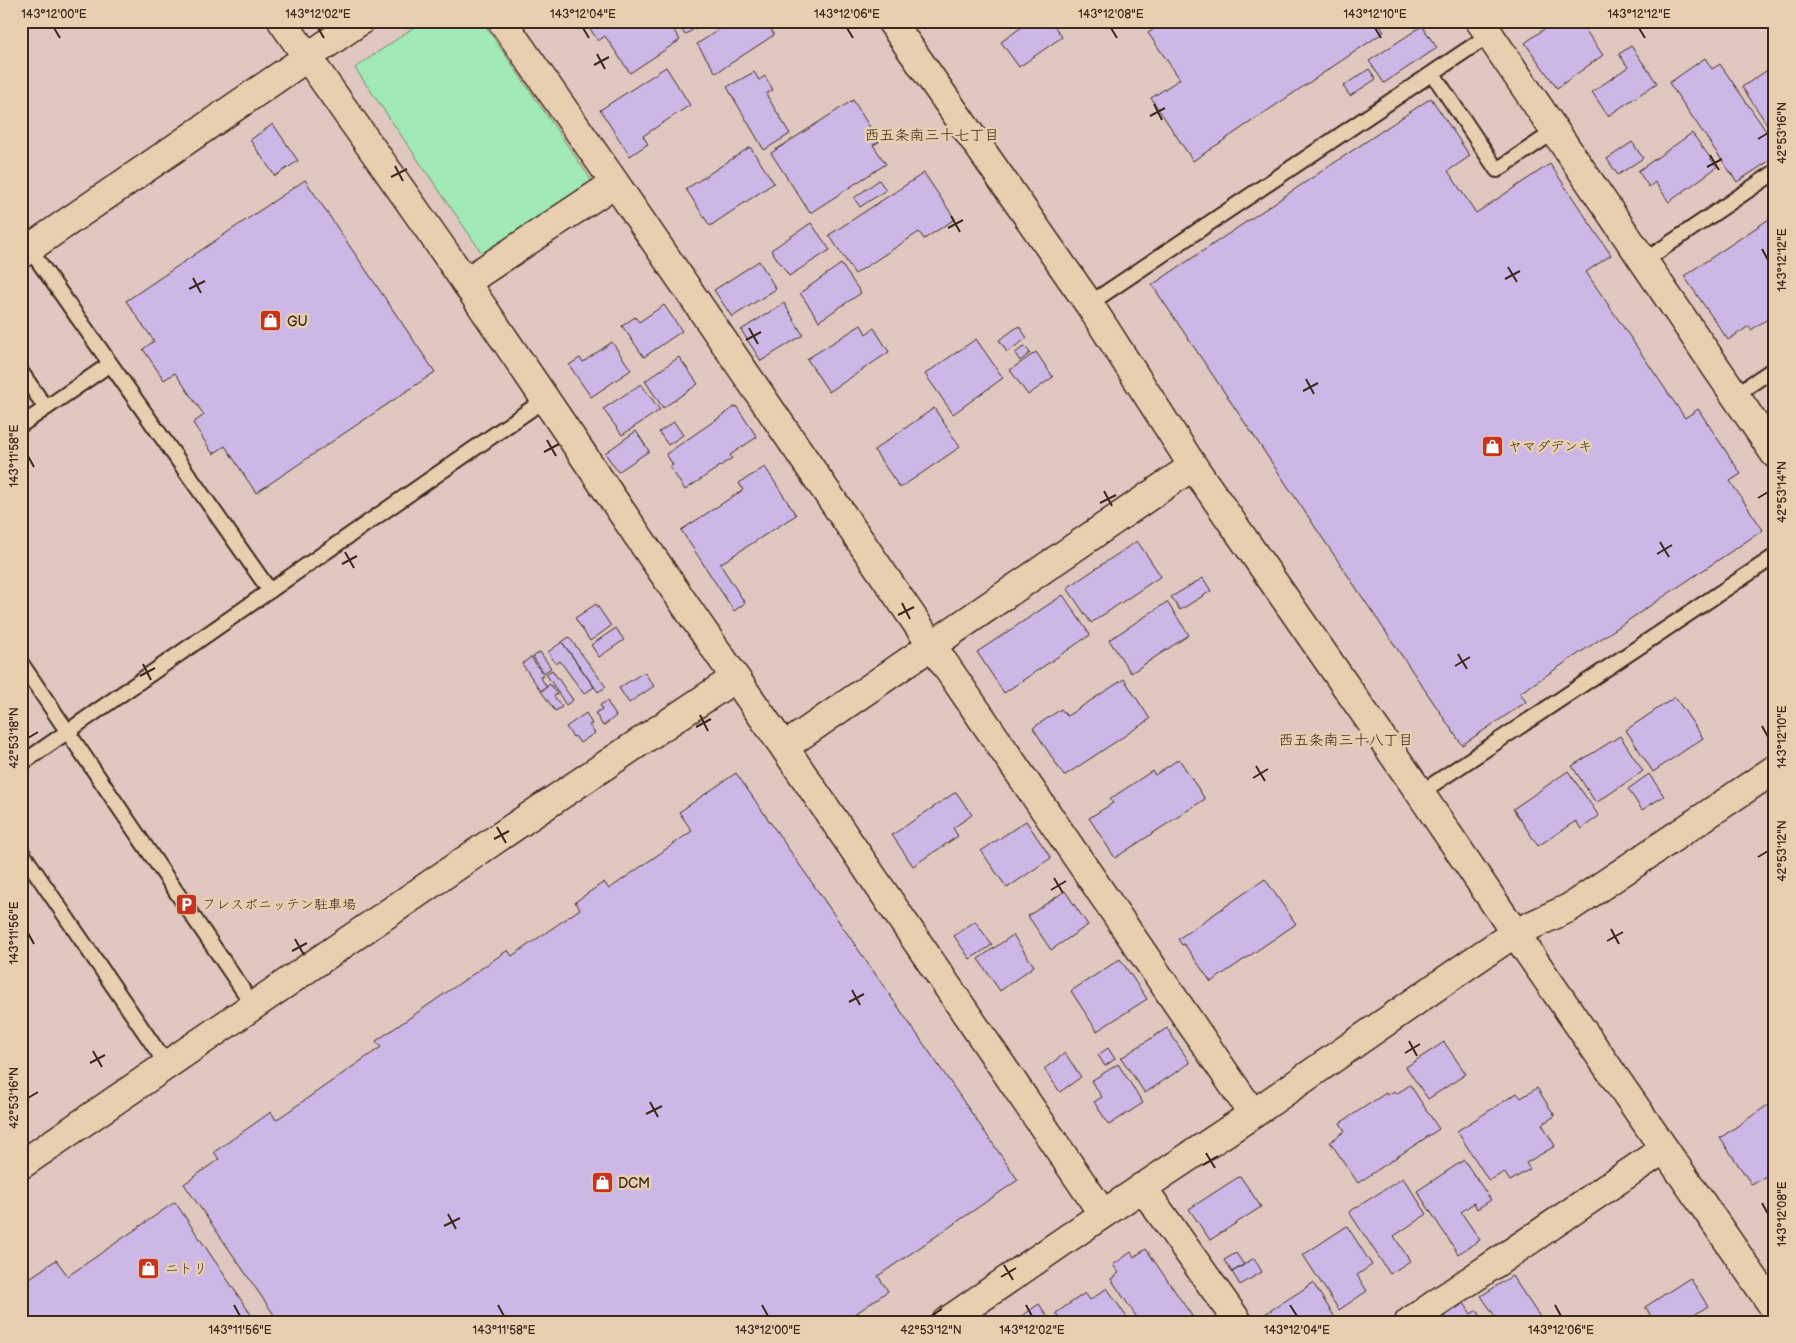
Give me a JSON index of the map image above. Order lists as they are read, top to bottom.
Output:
{
  "districts": ["西五条南三十七丁目", "西五条南三十八丁目"],
  "places": {
    "shop": [
      "GU",
      "ヤマダデンキ",
      "DCM",
      "ニトリ"
    ],
    "parking": ["フレスポニッテン駐車場"]
  },
  "coordinates": [
    "143°12'00\"E",
    "143°12'02\"E",
    "143°12'04\"E",
    "143°12'06\"E",
    "143°12'08\"E",
    "143°12'10\"E",
    "143°12'12\"E",
    "42°53'16\"N",
    "143°11'58\"E",
    "42°53'14\"N",
    "42°53'18\"N",
    "42°53'12\"N",
    "143°11'56\"E"
  ]
}
